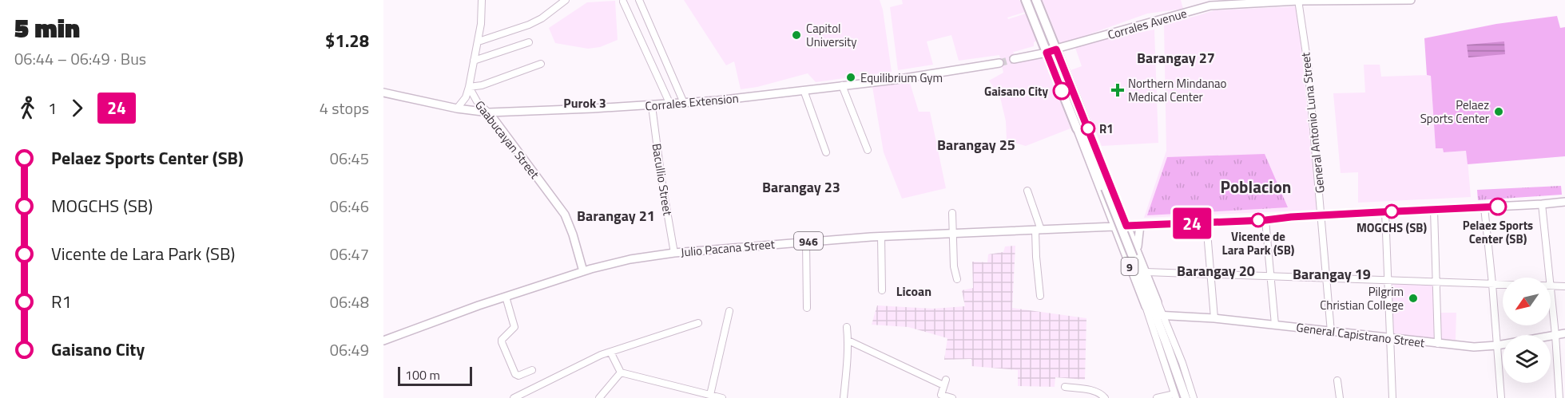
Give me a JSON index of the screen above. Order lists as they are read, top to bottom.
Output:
{
  "streets": {
    "highway": ["9"],
    "main road": [
      "Corrales Avenue",
      "Corrales Extension",
      "Gaabucayan Street",
      "946",
      "Julio Pacana Street",
      "General Capistrano Street"
    ],
    "street": ["General Antonio Luna Street", "Bacullio Street"]
  },
  "crossings": [
    ["Corrales Avenue", "General Antonio Luna Street"],
    ["Corrales Avenue", "9"],
    ["Corrales Extension", "Gaabucayan Street"],
    ["Corrales Extension", "Bacullio Street"],
    ["General Antonio Luna Street", "Julio Pacana Street"],
    ["General Antonio Luna Street", "General Capistrano Street"],
    ["Gaabucayan Street", "Julio Pacana Street"],
    ["Bacullio Street", "Julio Pacana Street"],
    ["Julio Pacana Street", "9"],
    ["9", "General Capistrano Street"]
  ],
  "districts": [
    "Barangay 27",
    "Purok 3",
    "Barangay 25",
    "Barangay 23",
    "Poblacion",
    "Barangay 21",
    "Barangay 20",
    "Barangay 19",
    "Licoan"
  ],
  "places": {
    "other": [
      "Capitol University",
      "Equilibrium Gym",
      "Gaisano City",
      "Pelaez Sports Center",
      "R1",
      "Pelaez Sports Center (SB)",
      "MOGCHS (SB)",
      "Vicente de Lara Park (SB)",
      "Pilgrim Christian College"
    ],
    "health": ["Northern Mindanao Medical Center"]
  },
  "lines": ["bus line 24"],
  "scale_bar": "100 m",
  "north": "bottom left",
  "page": {
    "heading": ["5 min", "06:44 – 06:49 · Bus", "$1.28"],
    "on_map": "24",
    "legs": ["1", "24", "4 stops"],
    "list": [
      {
        "name": "Pelaez Sports Center (SB)",
        "value": "06:45"
      },
      {
        "name": "MOGCHS (SB)",
        "value": "06:46"
      },
      {
        "name": "Vicente de Lara Park (SB)",
        "value": "06:47"
      },
      {
        "name": "R1",
        "value": "06:48"
      },
      {
        "name": "Gaisano City",
        "value": "06:49"
      }
    ],
    "scale": "100 m"
  }
}
